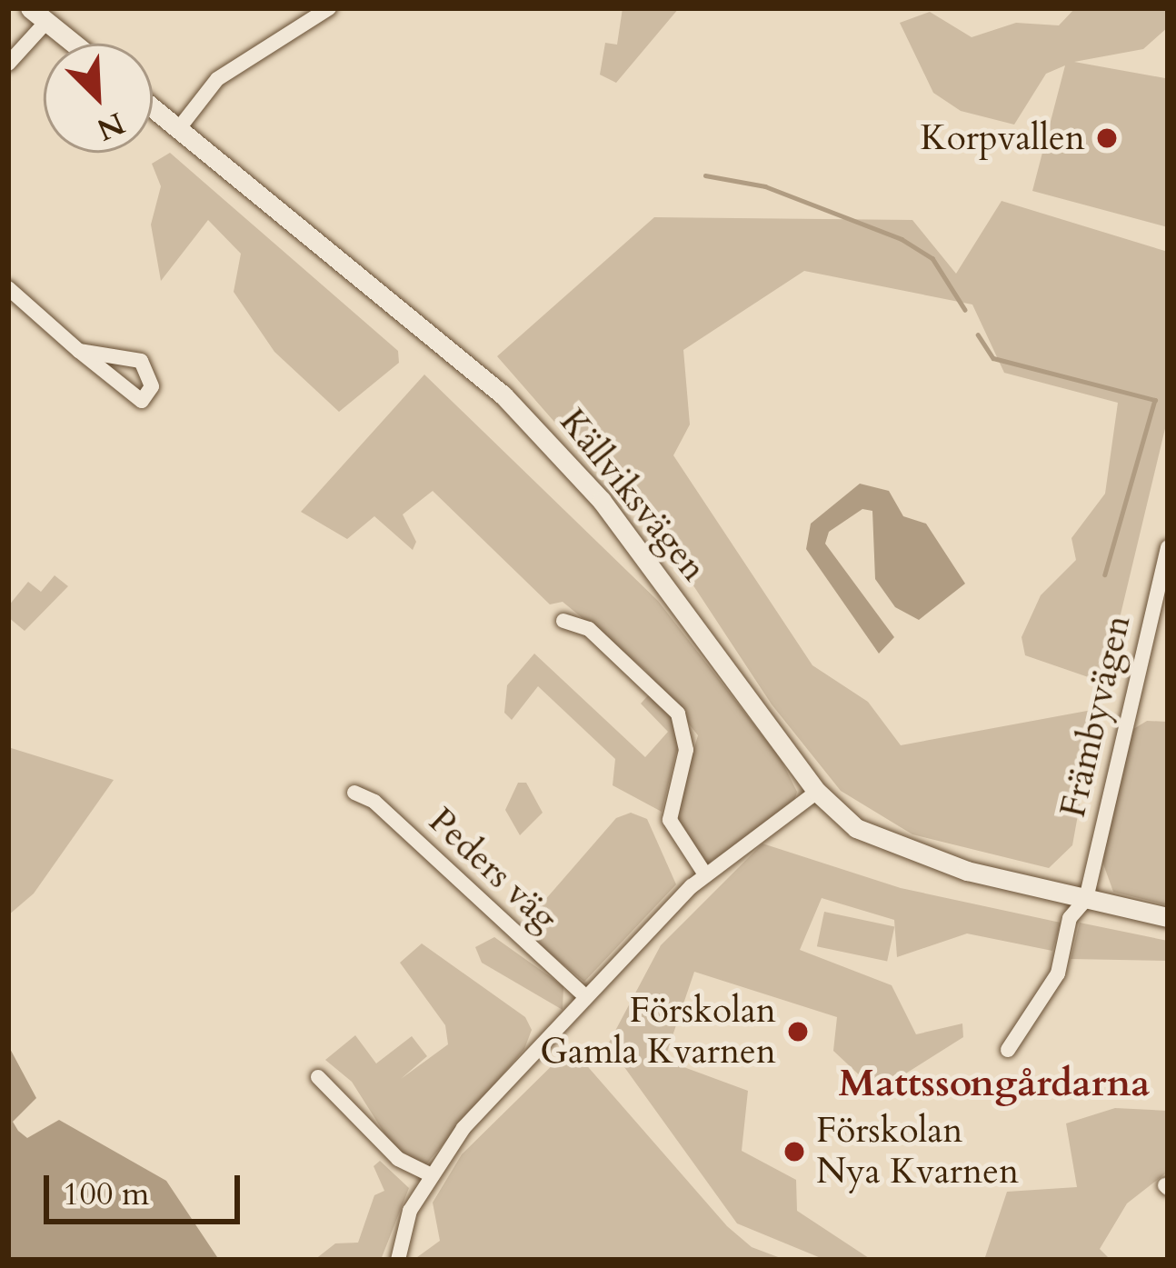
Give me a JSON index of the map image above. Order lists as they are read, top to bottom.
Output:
{
  "streets": {
    "street": ["Källviksvägen", "Främbyvägen", "Peders väg"]
  },
  "crossings": [
    ["Källviksvägen", "Främbyvägen"]
  ],
  "districts": ["Mattssongårdarna"],
  "places": ["Korpvallen", "Förskolan Gamla Kvarnen", "Förskolan Nya Kvarnen"],
  "scale_bar": "100 m",
  "north": "bottom right"
}
